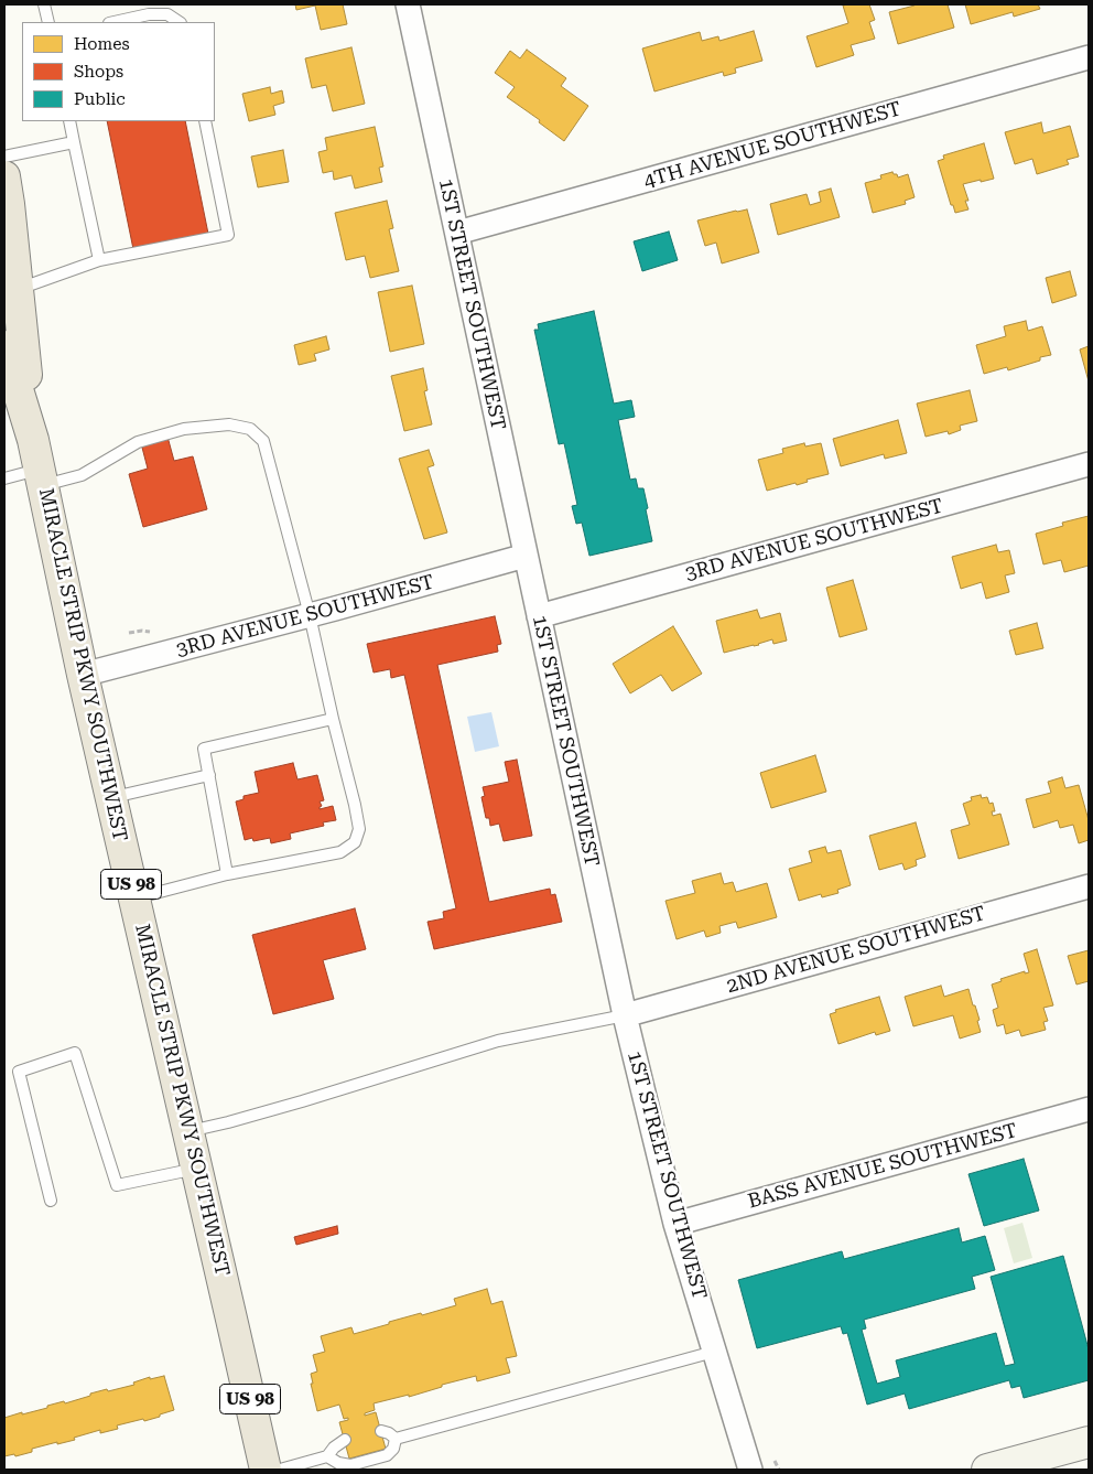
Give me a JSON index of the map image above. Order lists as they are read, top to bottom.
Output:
{
  "streets": {
    "highway": ["MIRACLE STRIP PKWY SOUTHWEST", "US 98"],
    "street": [
      "4TH AVENUE SOUTHWEST",
      "1ST STREET SOUTHWEST",
      "3RD AVENUE SOUTHWEST",
      "2ND AVENUE SOUTHWEST",
      "BASS AVENUE SOUTHWEST"
    ]
  },
  "crossings": [
    ["4TH AVENUE SOUTHWEST", "1ST STREET SOUTHWEST"],
    ["1ST STREET SOUTHWEST", "3RD AVENUE SOUTHWEST"],
    ["1ST STREET SOUTHWEST", "2ND AVENUE SOUTHWEST"],
    ["1ST STREET SOUTHWEST", "BASS AVENUE SOUTHWEST"],
    ["3RD AVENUE SOUTHWEST", "MIRACLE STRIP PKWY SOUTHWEST"]
  ],
  "legend": ["Homes", "Shops", "Public"]
}
